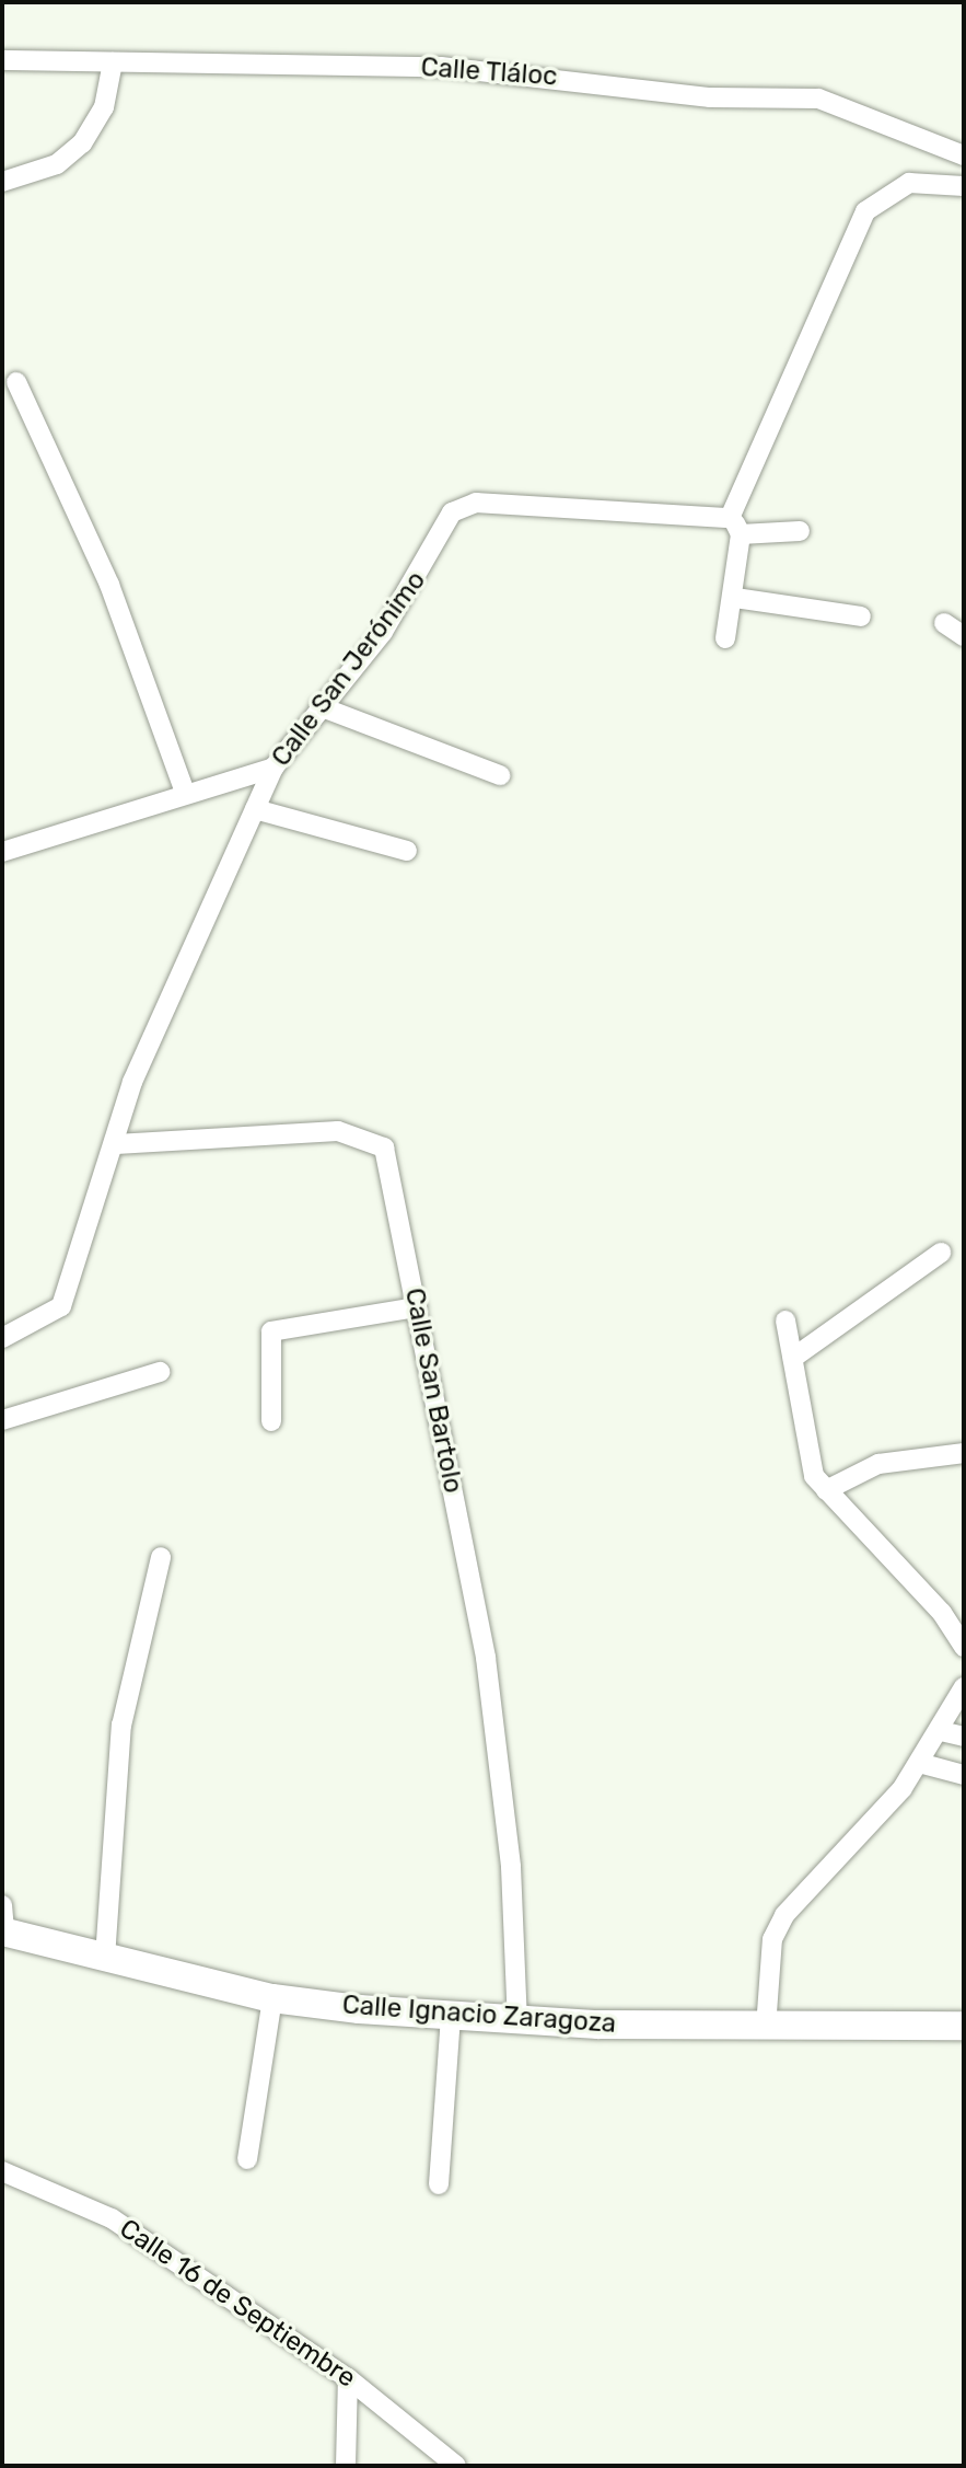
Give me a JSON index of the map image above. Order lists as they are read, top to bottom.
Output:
{
  "streets": {
    "street": [
      "Calle Tláloc",
      "Calle San Jerónimo",
      "Calle San Bartolo",
      "Calle Ignacio Zaragoza",
      "Calle 16 de Septiembre"
    ]
  },
  "crossings": [
    ["Calle San Jerónimo", "Calle San Bartolo"],
    ["Calle San Bartolo", "Calle Ignacio Zaragoza"]
  ]
}
